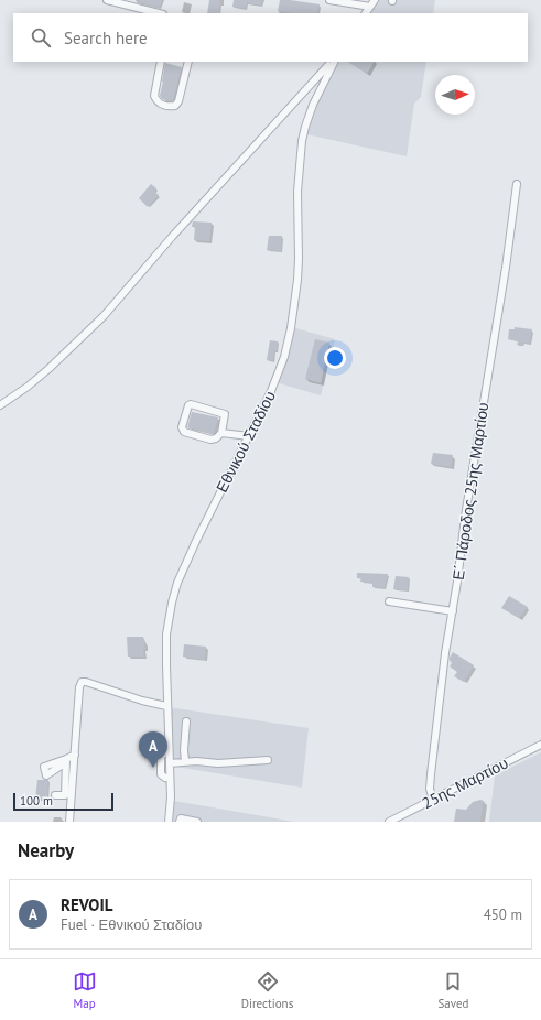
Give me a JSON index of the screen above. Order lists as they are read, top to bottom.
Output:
{
  "streets": {
    "street": ["Εθνικού Σταδίου", "Ε΄ Πάροδος 25ης Μαρτίου", "25ης Μαρτίου"]
  },
  "crossings": [
    ["Ε΄ Πάροδος 25ης Μαρτίου", "25ης Μαρτίου"]
  ],
  "scale_bar": "100 m",
  "north": "right",
  "page": {
    "search": "Search here",
    "pins": "A",
    "scale": "100 m",
    "heading": "Nearby",
    "list": [
      {
        "mark": "A",
        "name": "REVOIL",
        "note": "Fuel · Εθνικού Σταδίου",
        "value": "450 m"
      }
    ],
    "nav": ["Map", "Directions", "Saved"]
  }
}
